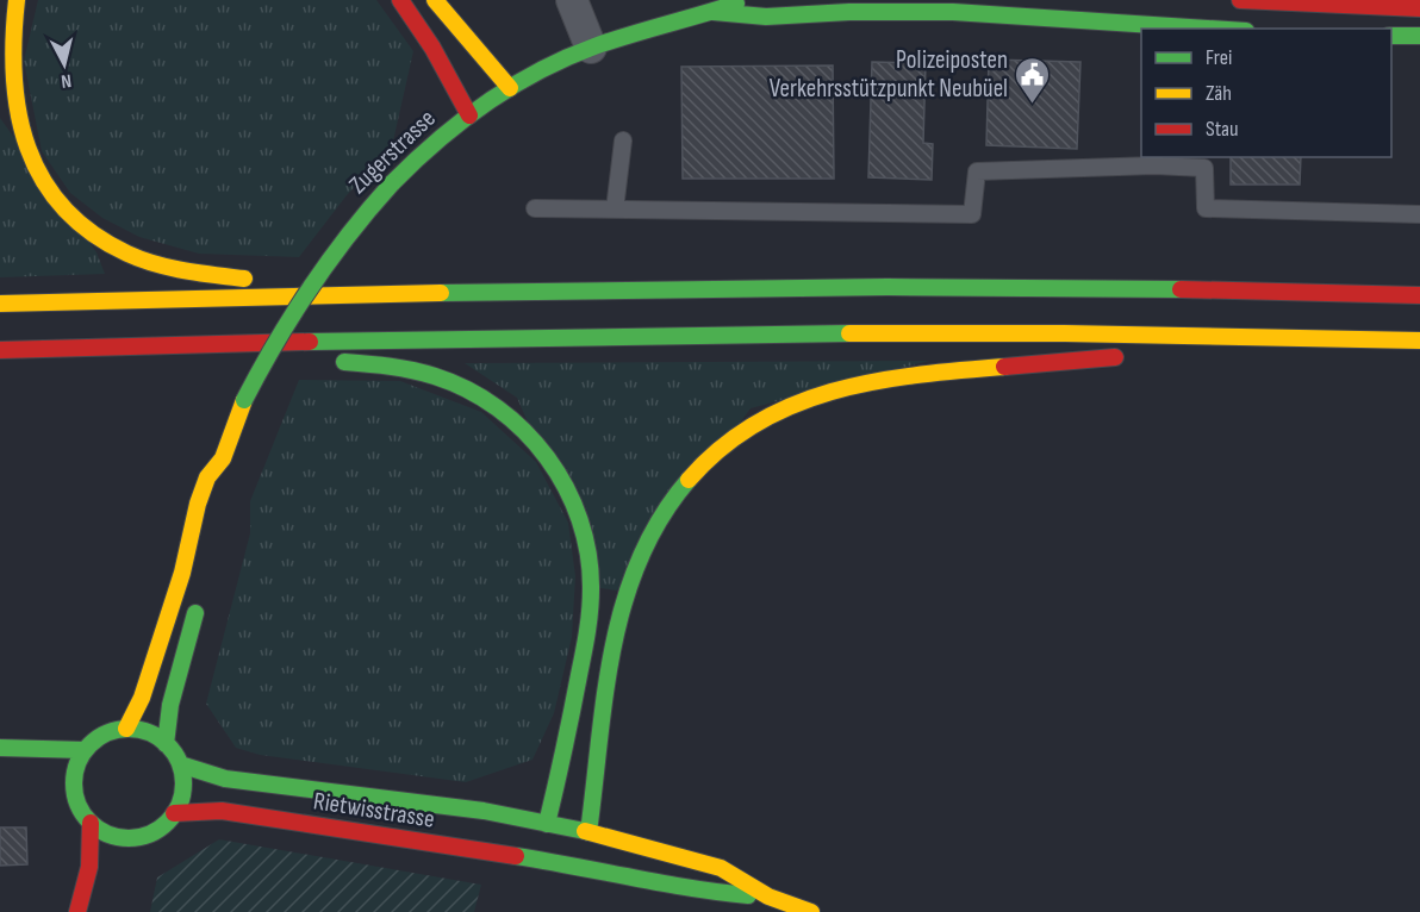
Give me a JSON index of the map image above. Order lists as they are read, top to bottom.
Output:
{
  "streets": {
    "main road": ["Zugerstrasse", "Rietwisstrasse"]
  },
  "crossings": [
    ["Zugerstrasse", "Rietwisstrasse"]
  ],
  "places": {
    "public building": ["Polizeiposten Verkehrsstützpunkt Neubüel"]
  },
  "legend": ["Frei", "Zäh", "Stau"],
  "north": "bottom"
}
